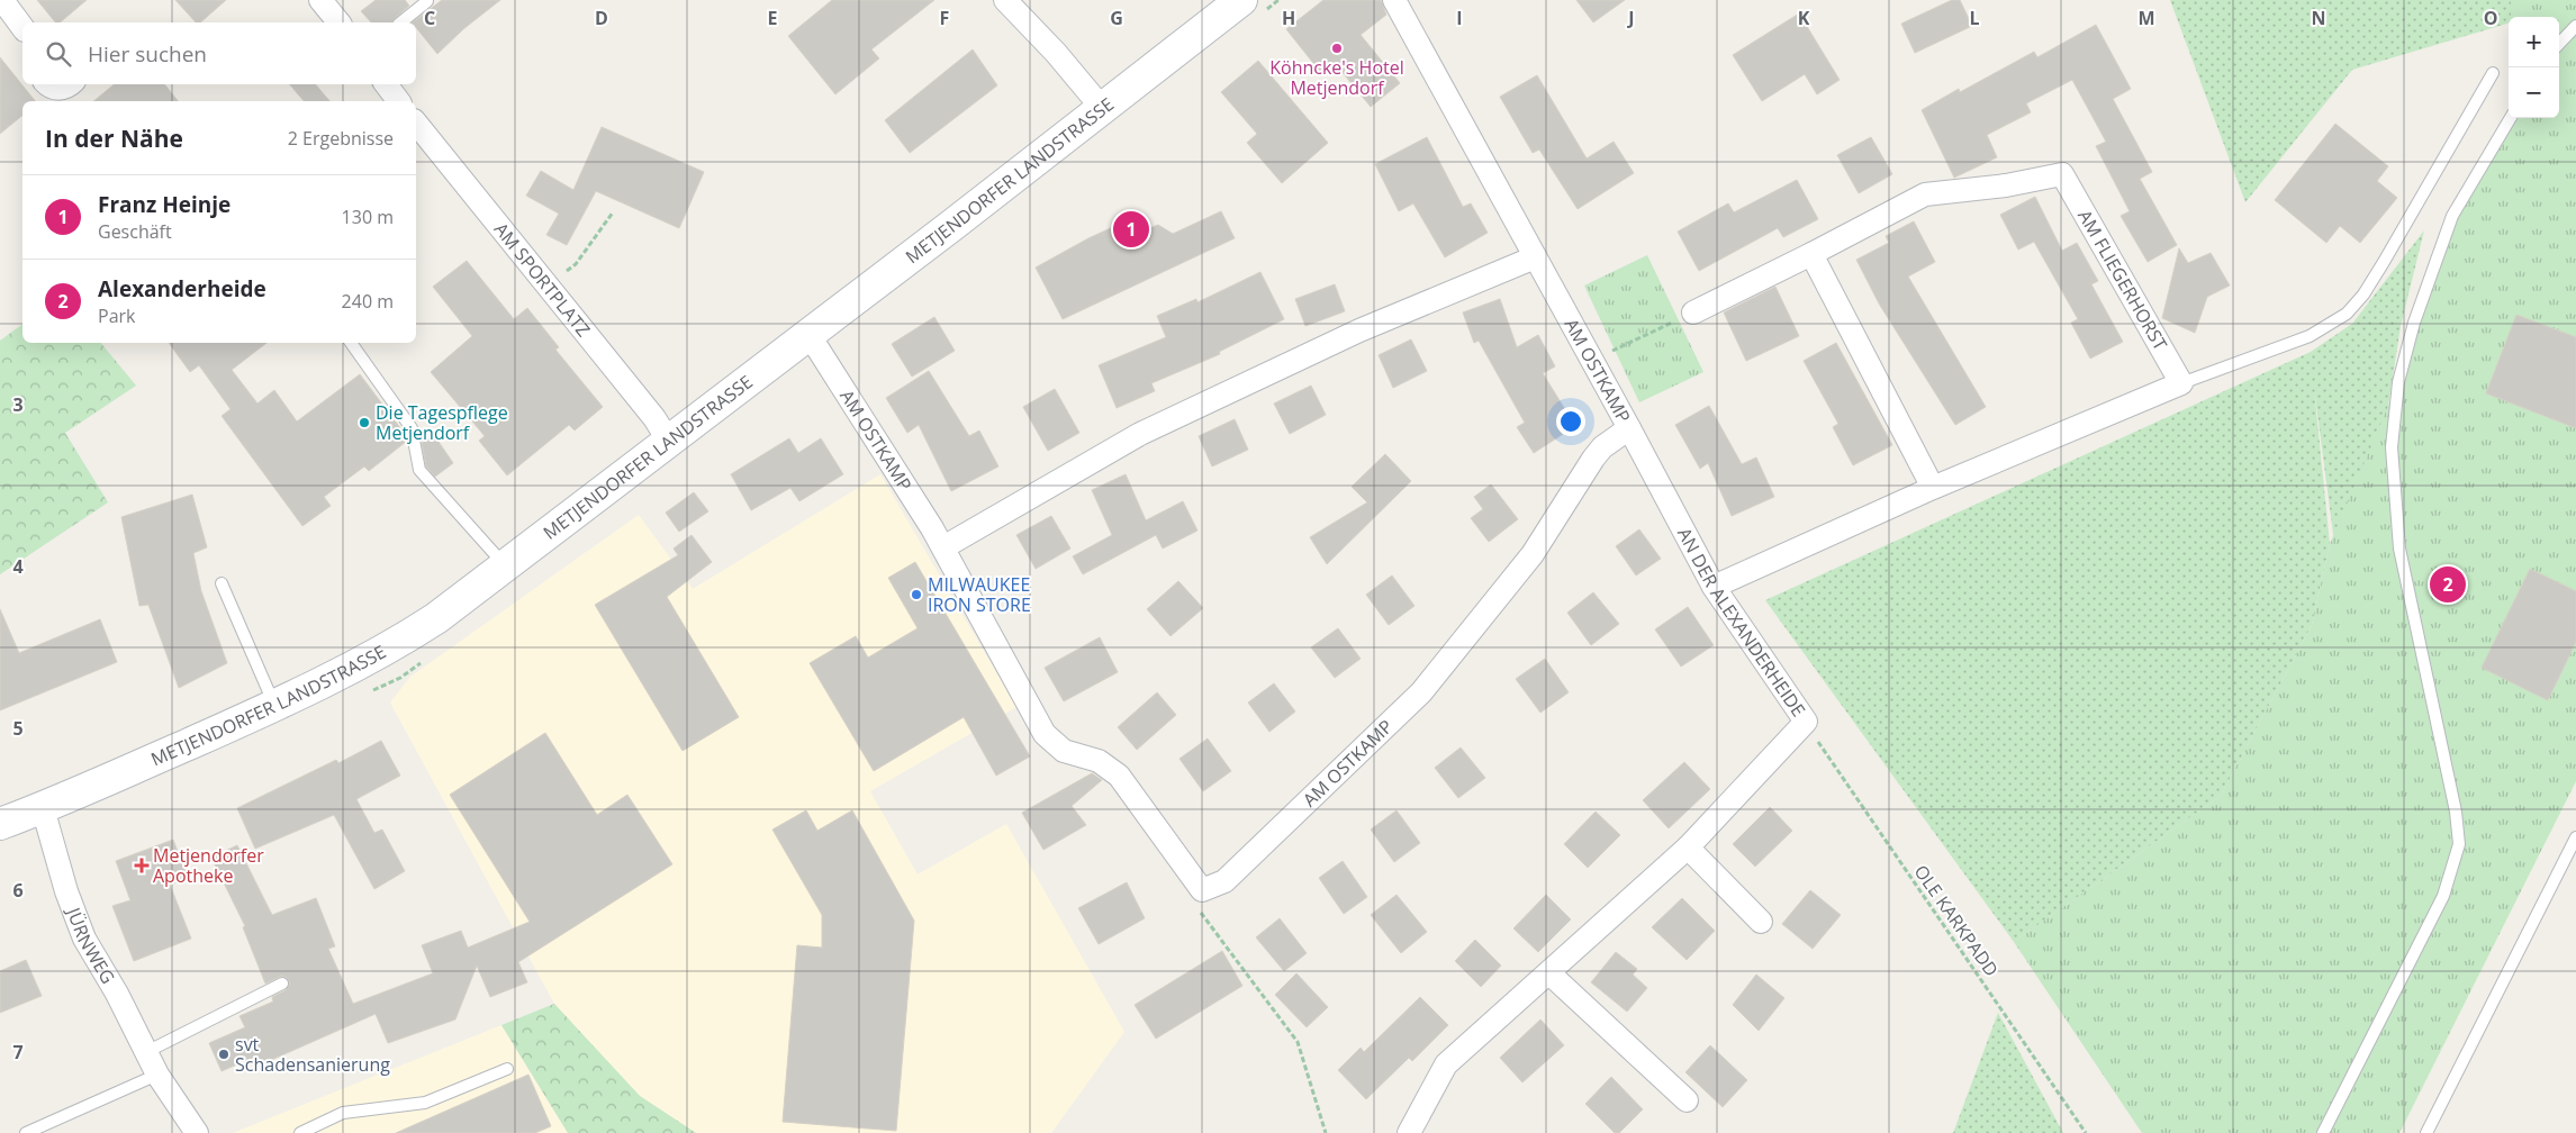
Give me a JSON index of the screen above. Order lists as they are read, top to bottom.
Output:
{
  "streets": {
    "main road": ["METJENDORFER LANDSTRASSE"],
    "street": [
      "AM SPORTPLATZ",
      "AM FLIEGERHORST",
      "AM OSTKAMP",
      "AN DER ALEXANDERHEIDE",
      "JÜRNWEG"
    ],
    "path": ["OLE KARKPADD"]
  },
  "crossings": [
    ["METJENDORFER LANDSTRASSE", "AM SPORTPLATZ"],
    ["METJENDORFER LANDSTRASSE", "AM OSTKAMP"],
    ["METJENDORFER LANDSTRASSE", "JÜRNWEG"],
    ["AM OSTKAMP", "AN DER ALEXANDERHEIDE"],
    ["AN DER ALEXANDERHEIDE", "OLE KARKPADD"]
  ],
  "places": {
    "other": [
      "Köhncke's Hotel Metjendorf",
      "Die Tagespflege Metjendorf",
      "MILWAUKEE IRON STORE",
      "svt Schadensanierung"
    ],
    "health": ["Metjendorfer Apotheke"]
  },
  "page": {
    "map_buttons": ["+", "−"],
    "search": "Hier suchen",
    "heading": ["In der Nähe", "2 Ergebnisse"],
    "list": [
      {
        "mark": "1",
        "name": "Franz Heinje",
        "note": "Geschäft",
        "value": "130 m"
      },
      {
        "mark": "2",
        "name": "Alexanderheide",
        "note": "Park",
        "value": "240 m"
      }
    ],
    "pins": ["1", "2"]
  },
  "grid": {
    "columns": [
      "C",
      "D",
      "E",
      "F",
      "G",
      "H",
      "I",
      "J",
      "K",
      "L",
      "M",
      "N",
      "O"
    ],
    "rows": [
      "3",
      "4",
      "5",
      "6",
      "7"
    ]
  }
}
